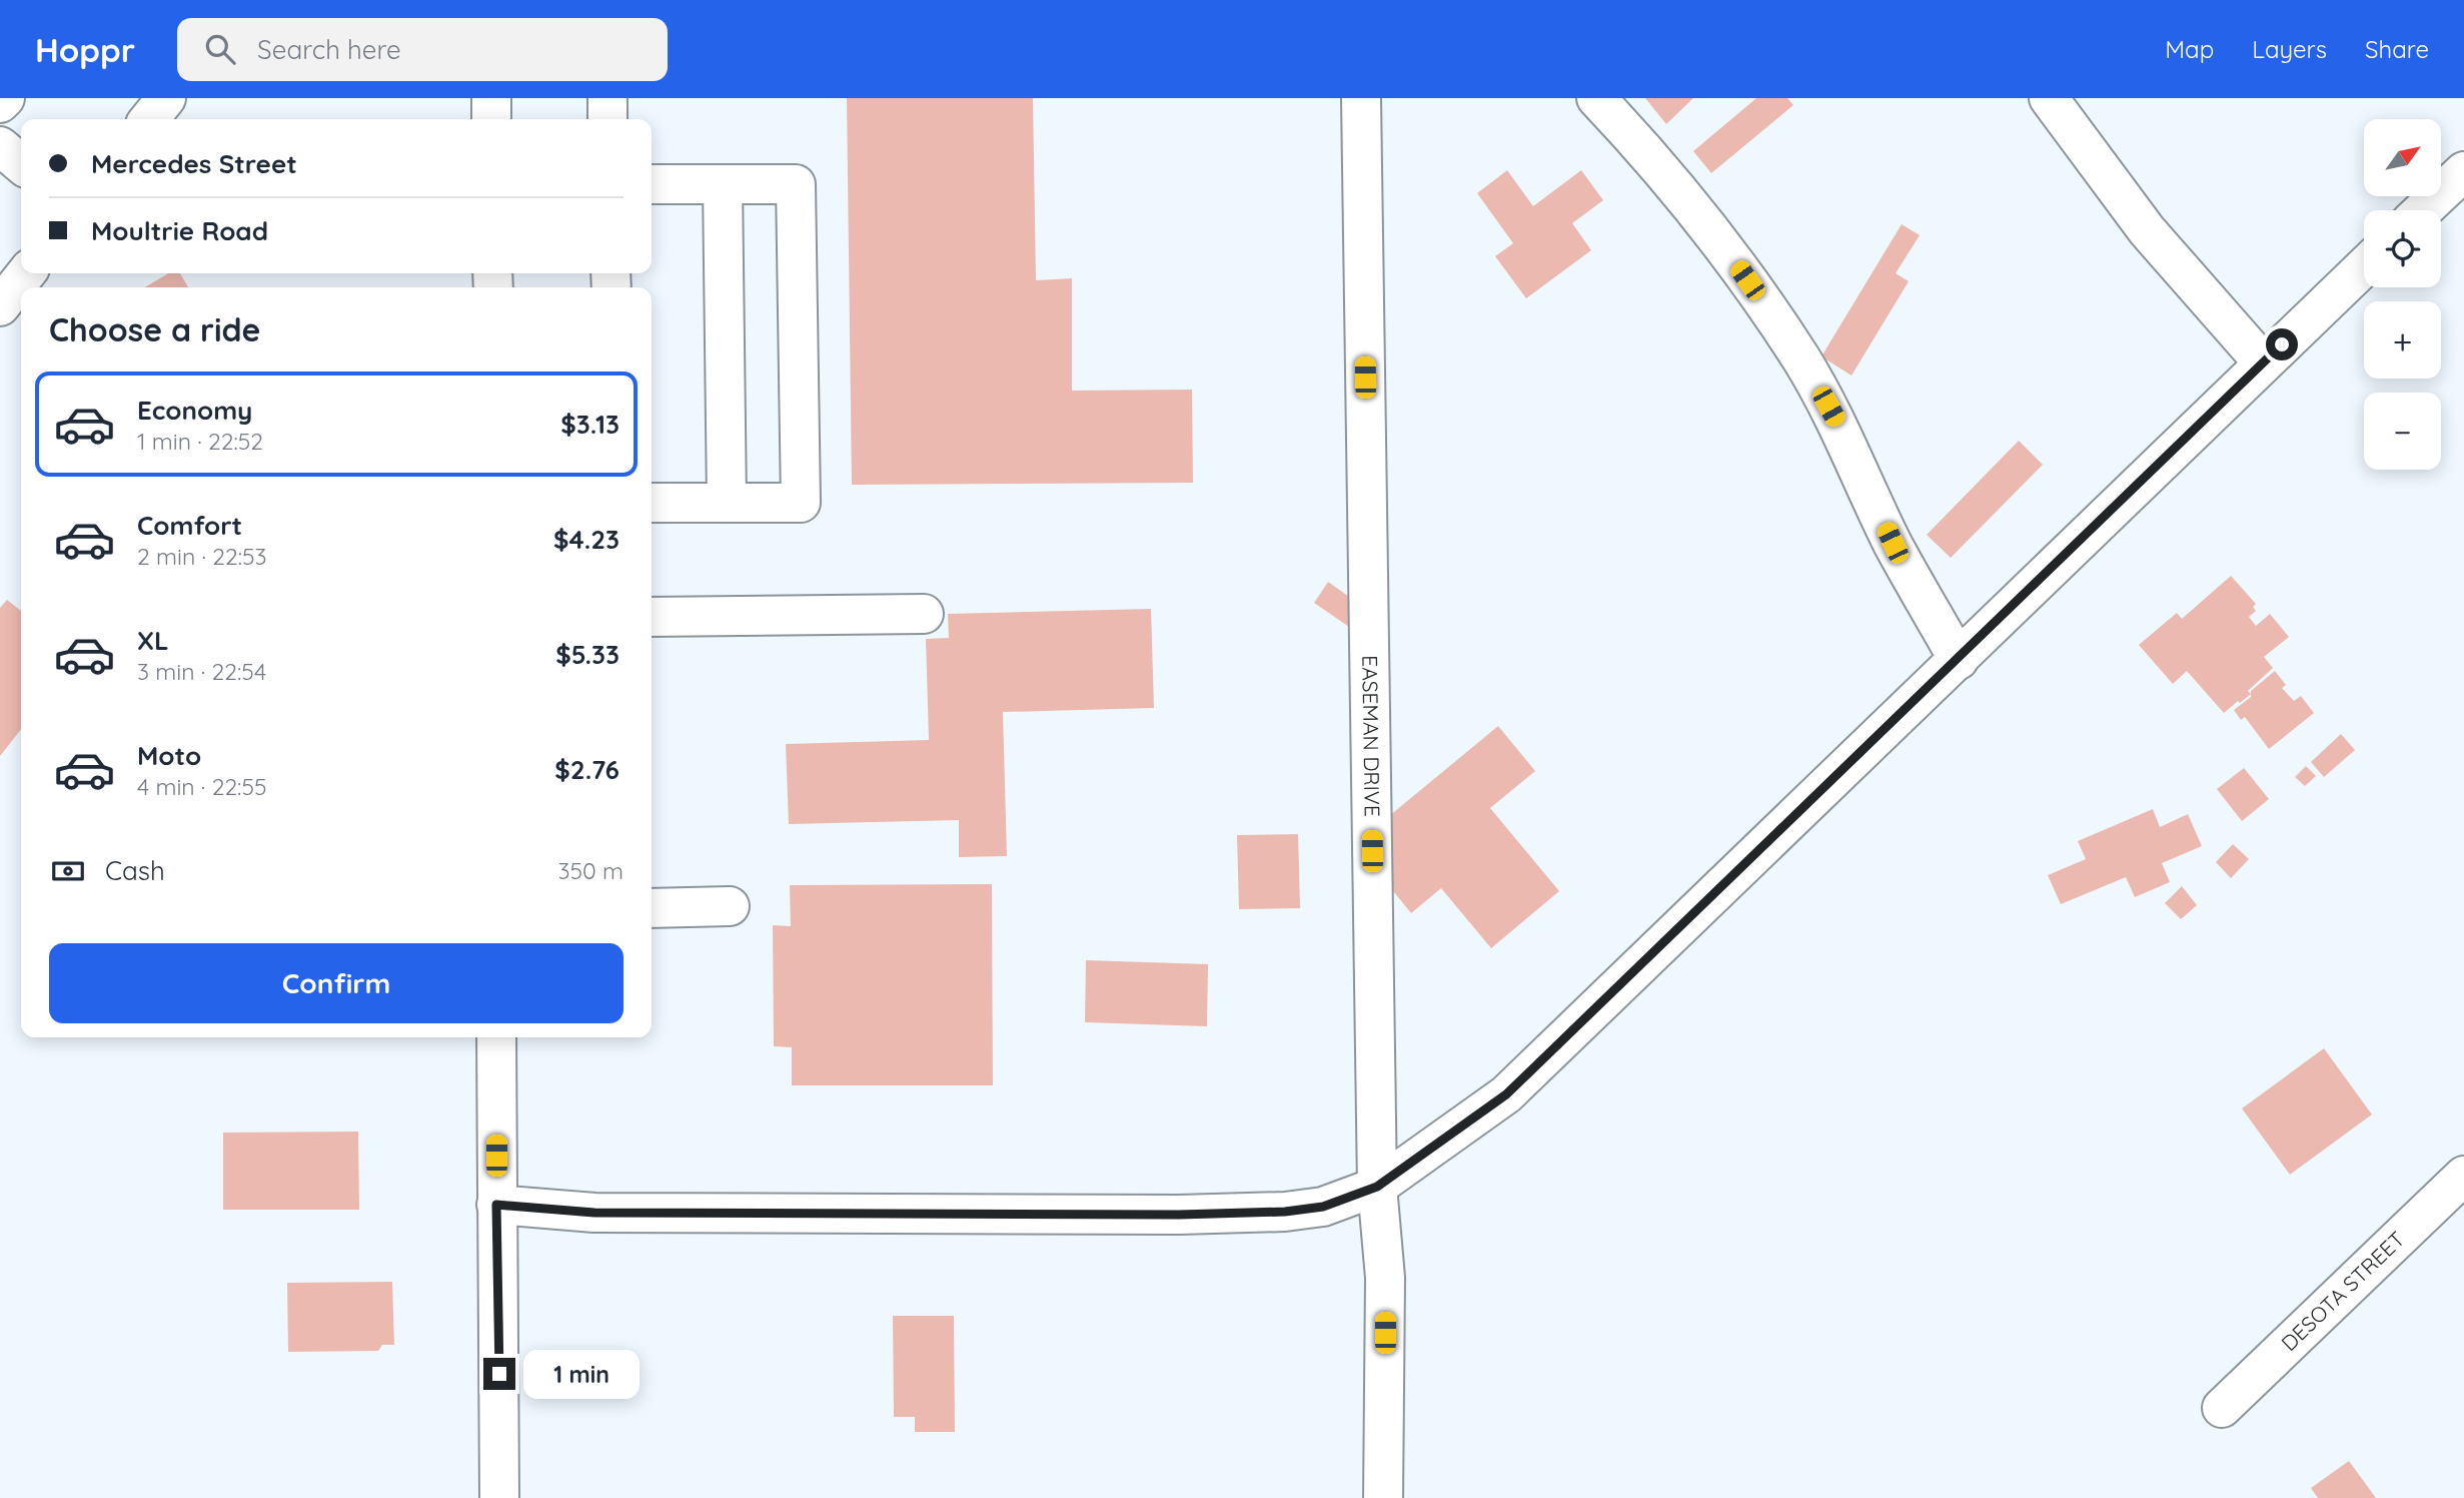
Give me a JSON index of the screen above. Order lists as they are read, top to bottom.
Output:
{
  "streets": {
    "street": ["EASEMAN DRIVE", "DESOTA STREET"]
  },
  "north": "top right",
  "page": {
    "header": "Hoppr",
    "search": "Search here",
    "nav": ["Map", "Layers", "Share"],
    "map_buttons": ["+", "−"],
    "banner": ["Mercedes Street", "Moultrie Road"],
    "heading": "Choose a ride",
    "list": [
      {
        "name": "Economy",
        "note": "1 min · 22:52",
        "value": "$3.13"
      },
      {
        "name": "Comfort",
        "note": "2 min · 22:53",
        "value": "$4.23"
      },
      {
        "name": "XL",
        "note": "3 min · 22:54",
        "value": "$5.33"
      },
      {
        "name": "Moto",
        "note": "4 min · 22:55",
        "value": "$2.76"
      }
    ],
    "pay": ["Cash", "350 m"],
    "buttons": "Confirm",
    "bubble": "1 min"
  }
}
